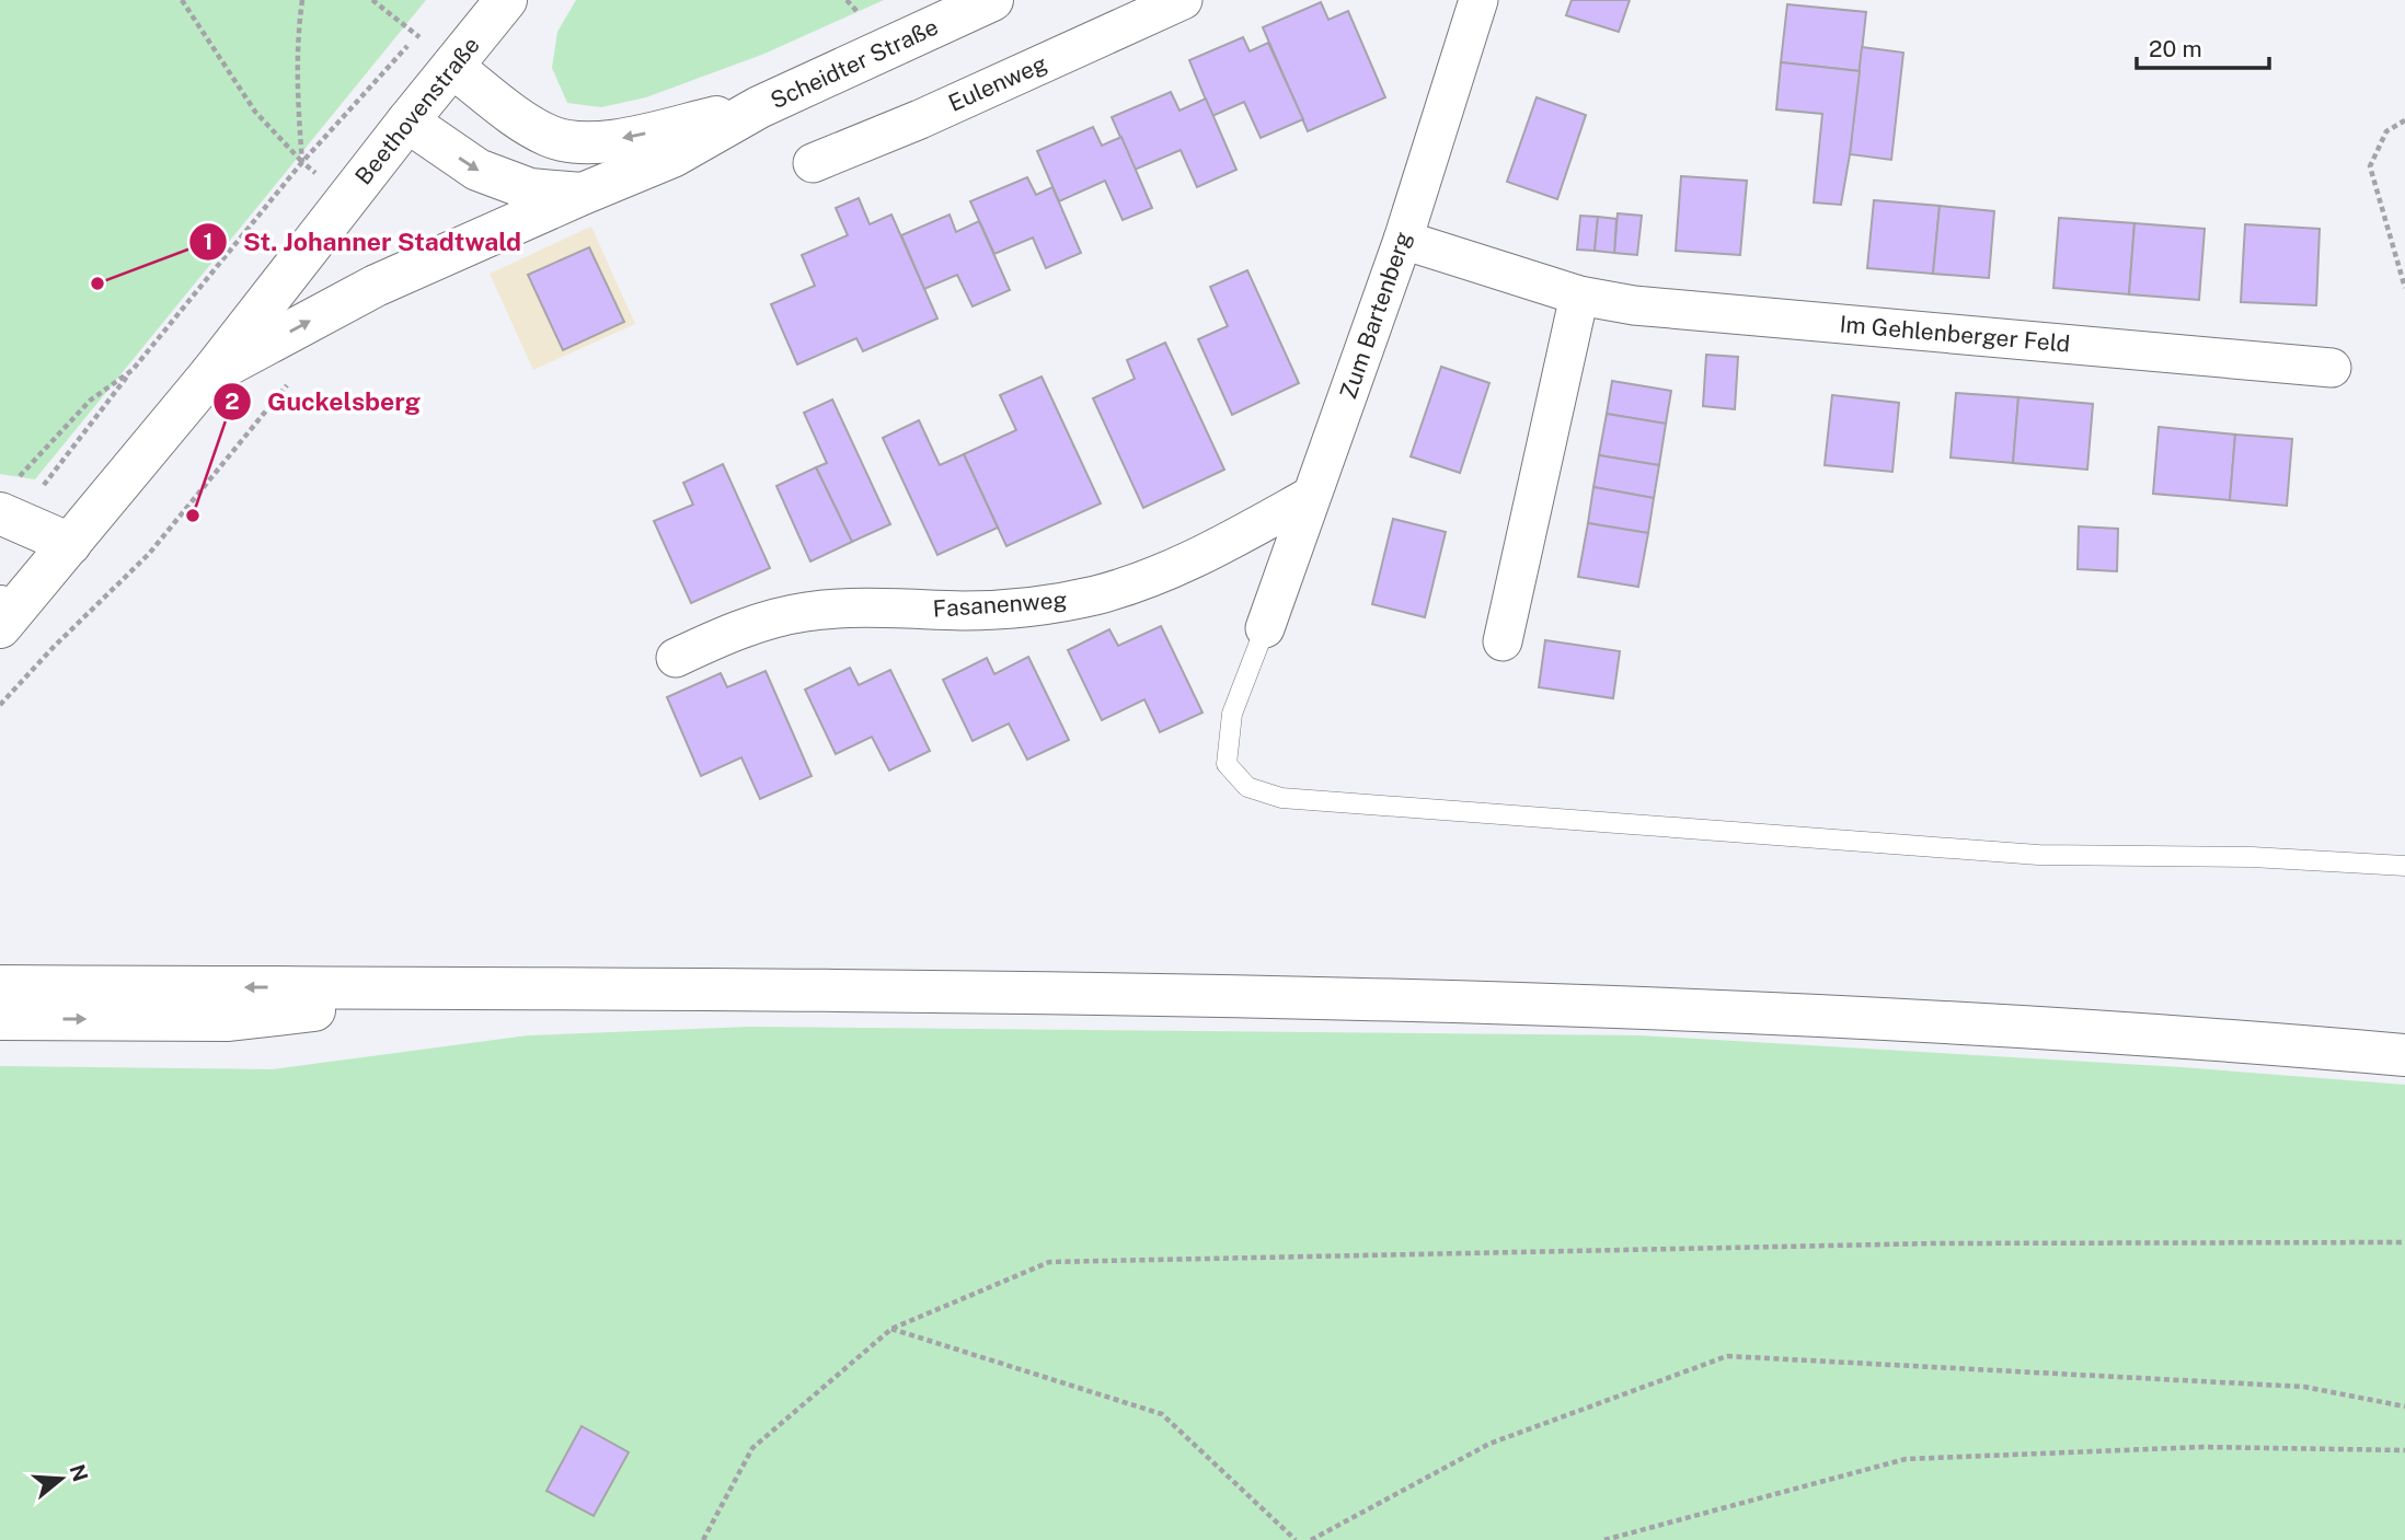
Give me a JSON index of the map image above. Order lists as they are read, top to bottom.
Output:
{
  "streets": {
    "main road": ["Scheidter Straße", "Beethovenstraße"],
    "street": [
      "Eulenweg",
      "Zum Bartenberg",
      "Im Gehlenberger Feld",
      "Fasanenweg"
    ]
  },
  "crossings": [
    ["Scheidter Straße", "Beethovenstraße"],
    ["Zum Bartenberg", "Im Gehlenberger Feld"],
    ["Zum Bartenberg", "Fasanenweg"]
  ],
  "places": ["St. Johanner Stadtwald", "Guckelsberg"],
  "scale_bar": "20 m",
  "north": "right"
}
